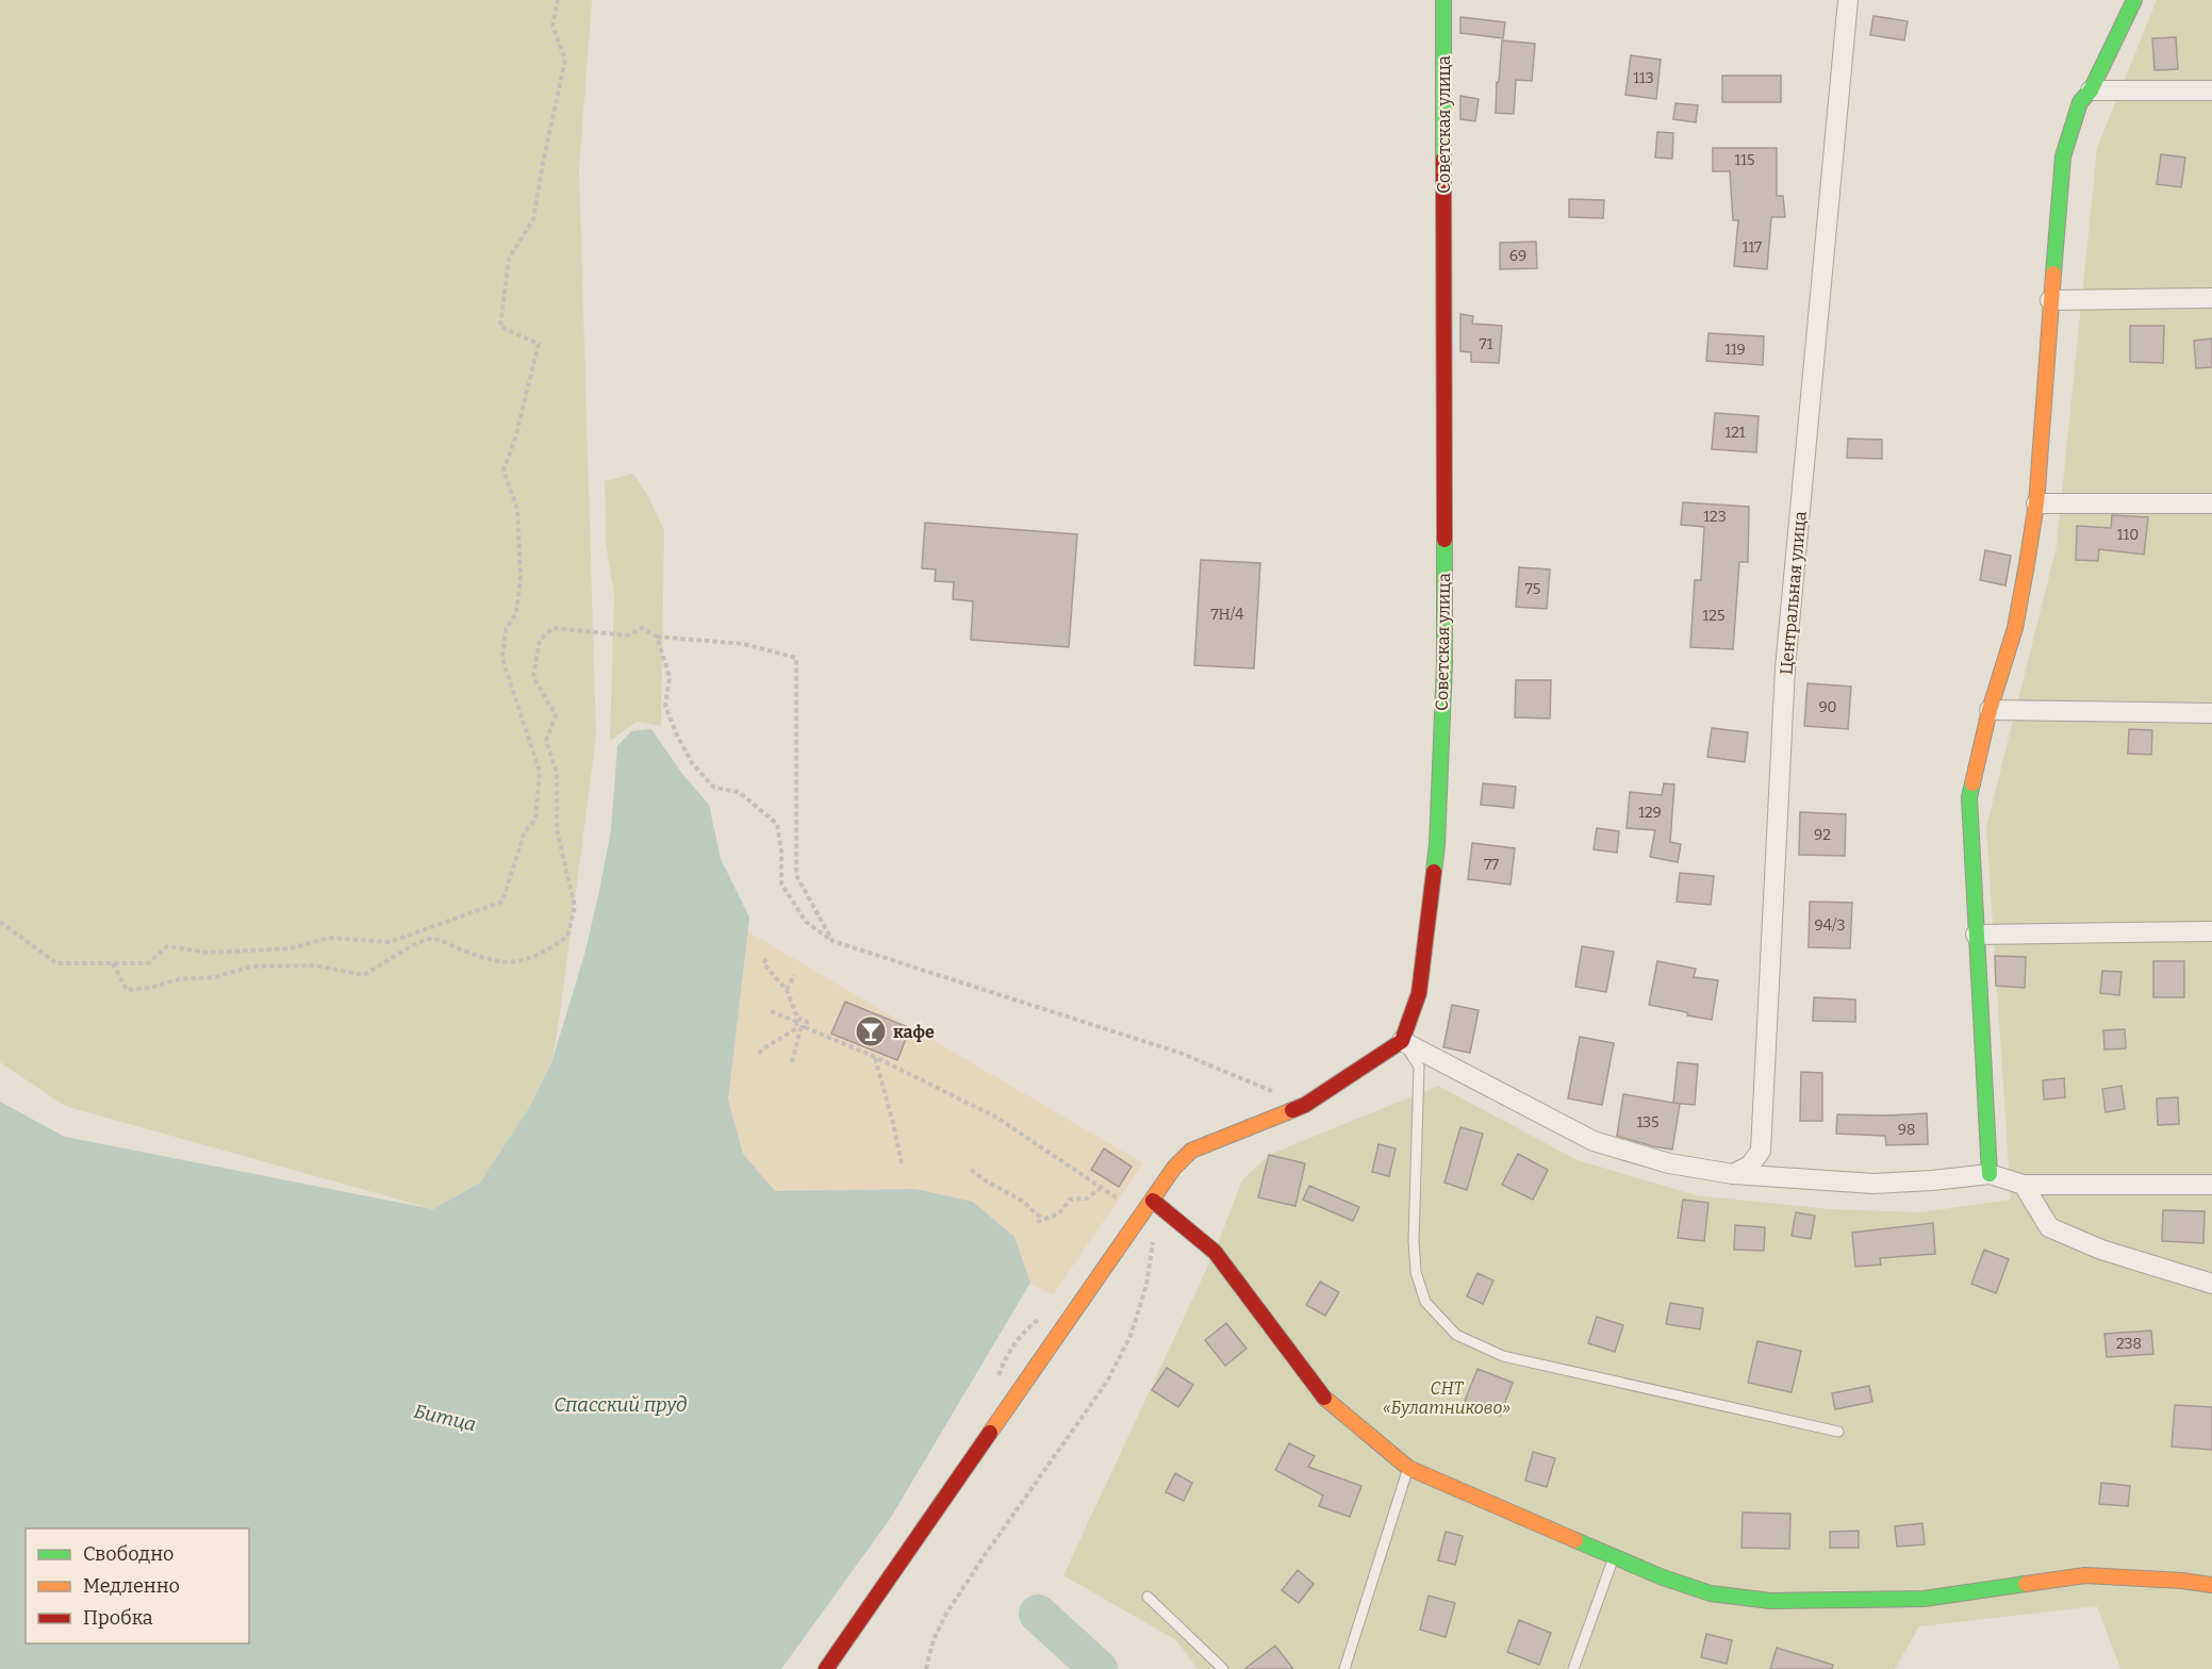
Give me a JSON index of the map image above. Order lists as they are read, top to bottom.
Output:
{
  "streets": {
    "street": ["Советская улица", "Центральная улица"]
  },
  "water": ["Спасский пруд", "Битца"],
  "parks": ["СНТ «Булатниково»"],
  "places": {
    "bar": ["кафе"]
  },
  "house_numbers": [
    "113",
    "115",
    "117",
    "69",
    "71",
    "119",
    "121",
    "123",
    "110",
    "75",
    "7Н/4",
    "125",
    "90",
    "129",
    "92",
    "77",
    "94/3",
    "135",
    "98",
    "238"
  ],
  "legend": ["Свободно", "Медленно", "Пробка"]
}
